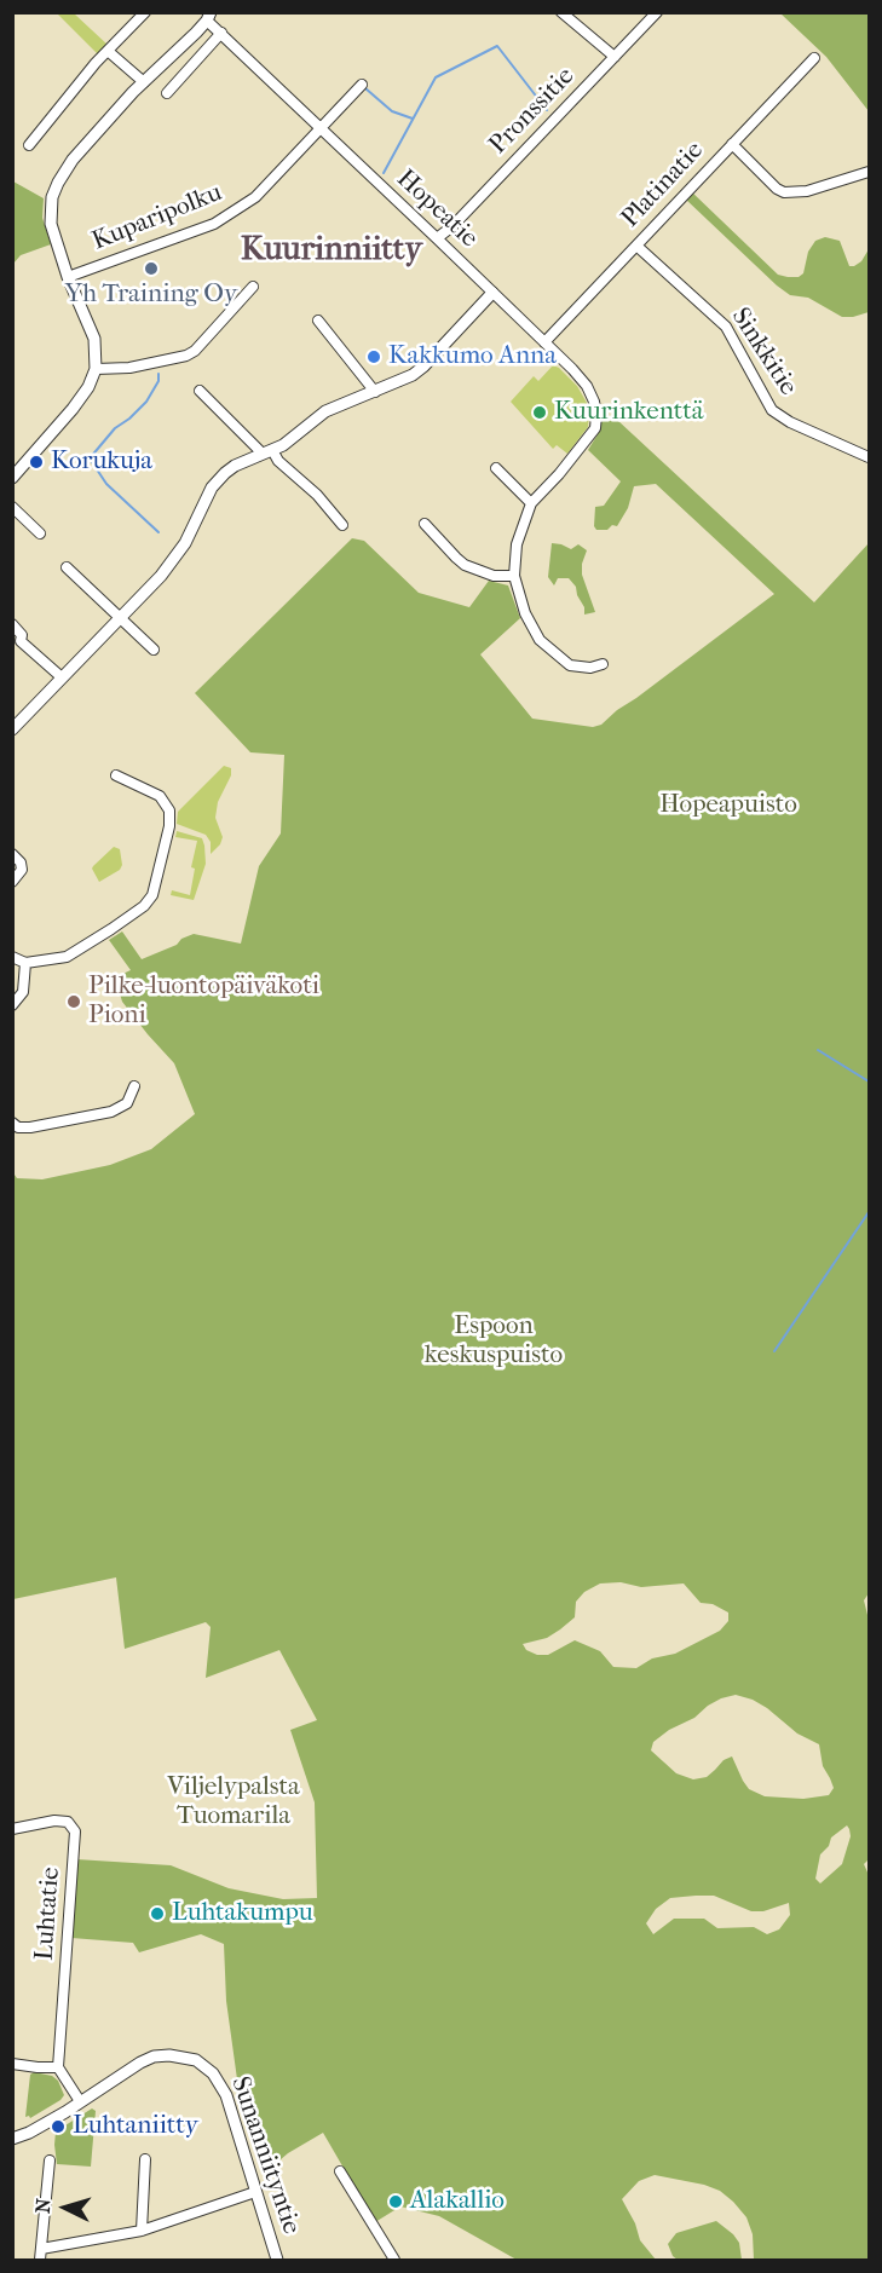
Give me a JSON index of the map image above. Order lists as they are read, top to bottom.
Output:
{
  "streets": {
    "street": [
      "Pronssitie",
      "Platinatie",
      "Hopeatie",
      "Kuparipolku",
      "Sinkkitie",
      "Luhtatie",
      "Sunanniityntie"
    ]
  },
  "crossings": [
    ["Pronssitie", "Hopeatie"],
    ["Platinatie", "Hopeatie"],
    ["Platinatie", "Sinkkitie"],
    ["Hopeatie", "Kuparipolku"]
  ],
  "districts": ["Kuurinniitty"],
  "parks": ["Hopeapuisto", "Espoon keskuspuisto", "Viljelypalsta Tuomarila"],
  "places": [
    "Yh Training Oy",
    "Kakkumo Anna",
    "Kuurinkenttä",
    "Korukuja",
    "Pilke-luontopäiväkoti Pioni",
    "Luhtakumpu",
    "Luhtaniitty",
    "Alakallio"
  ],
  "north": "left"
}
